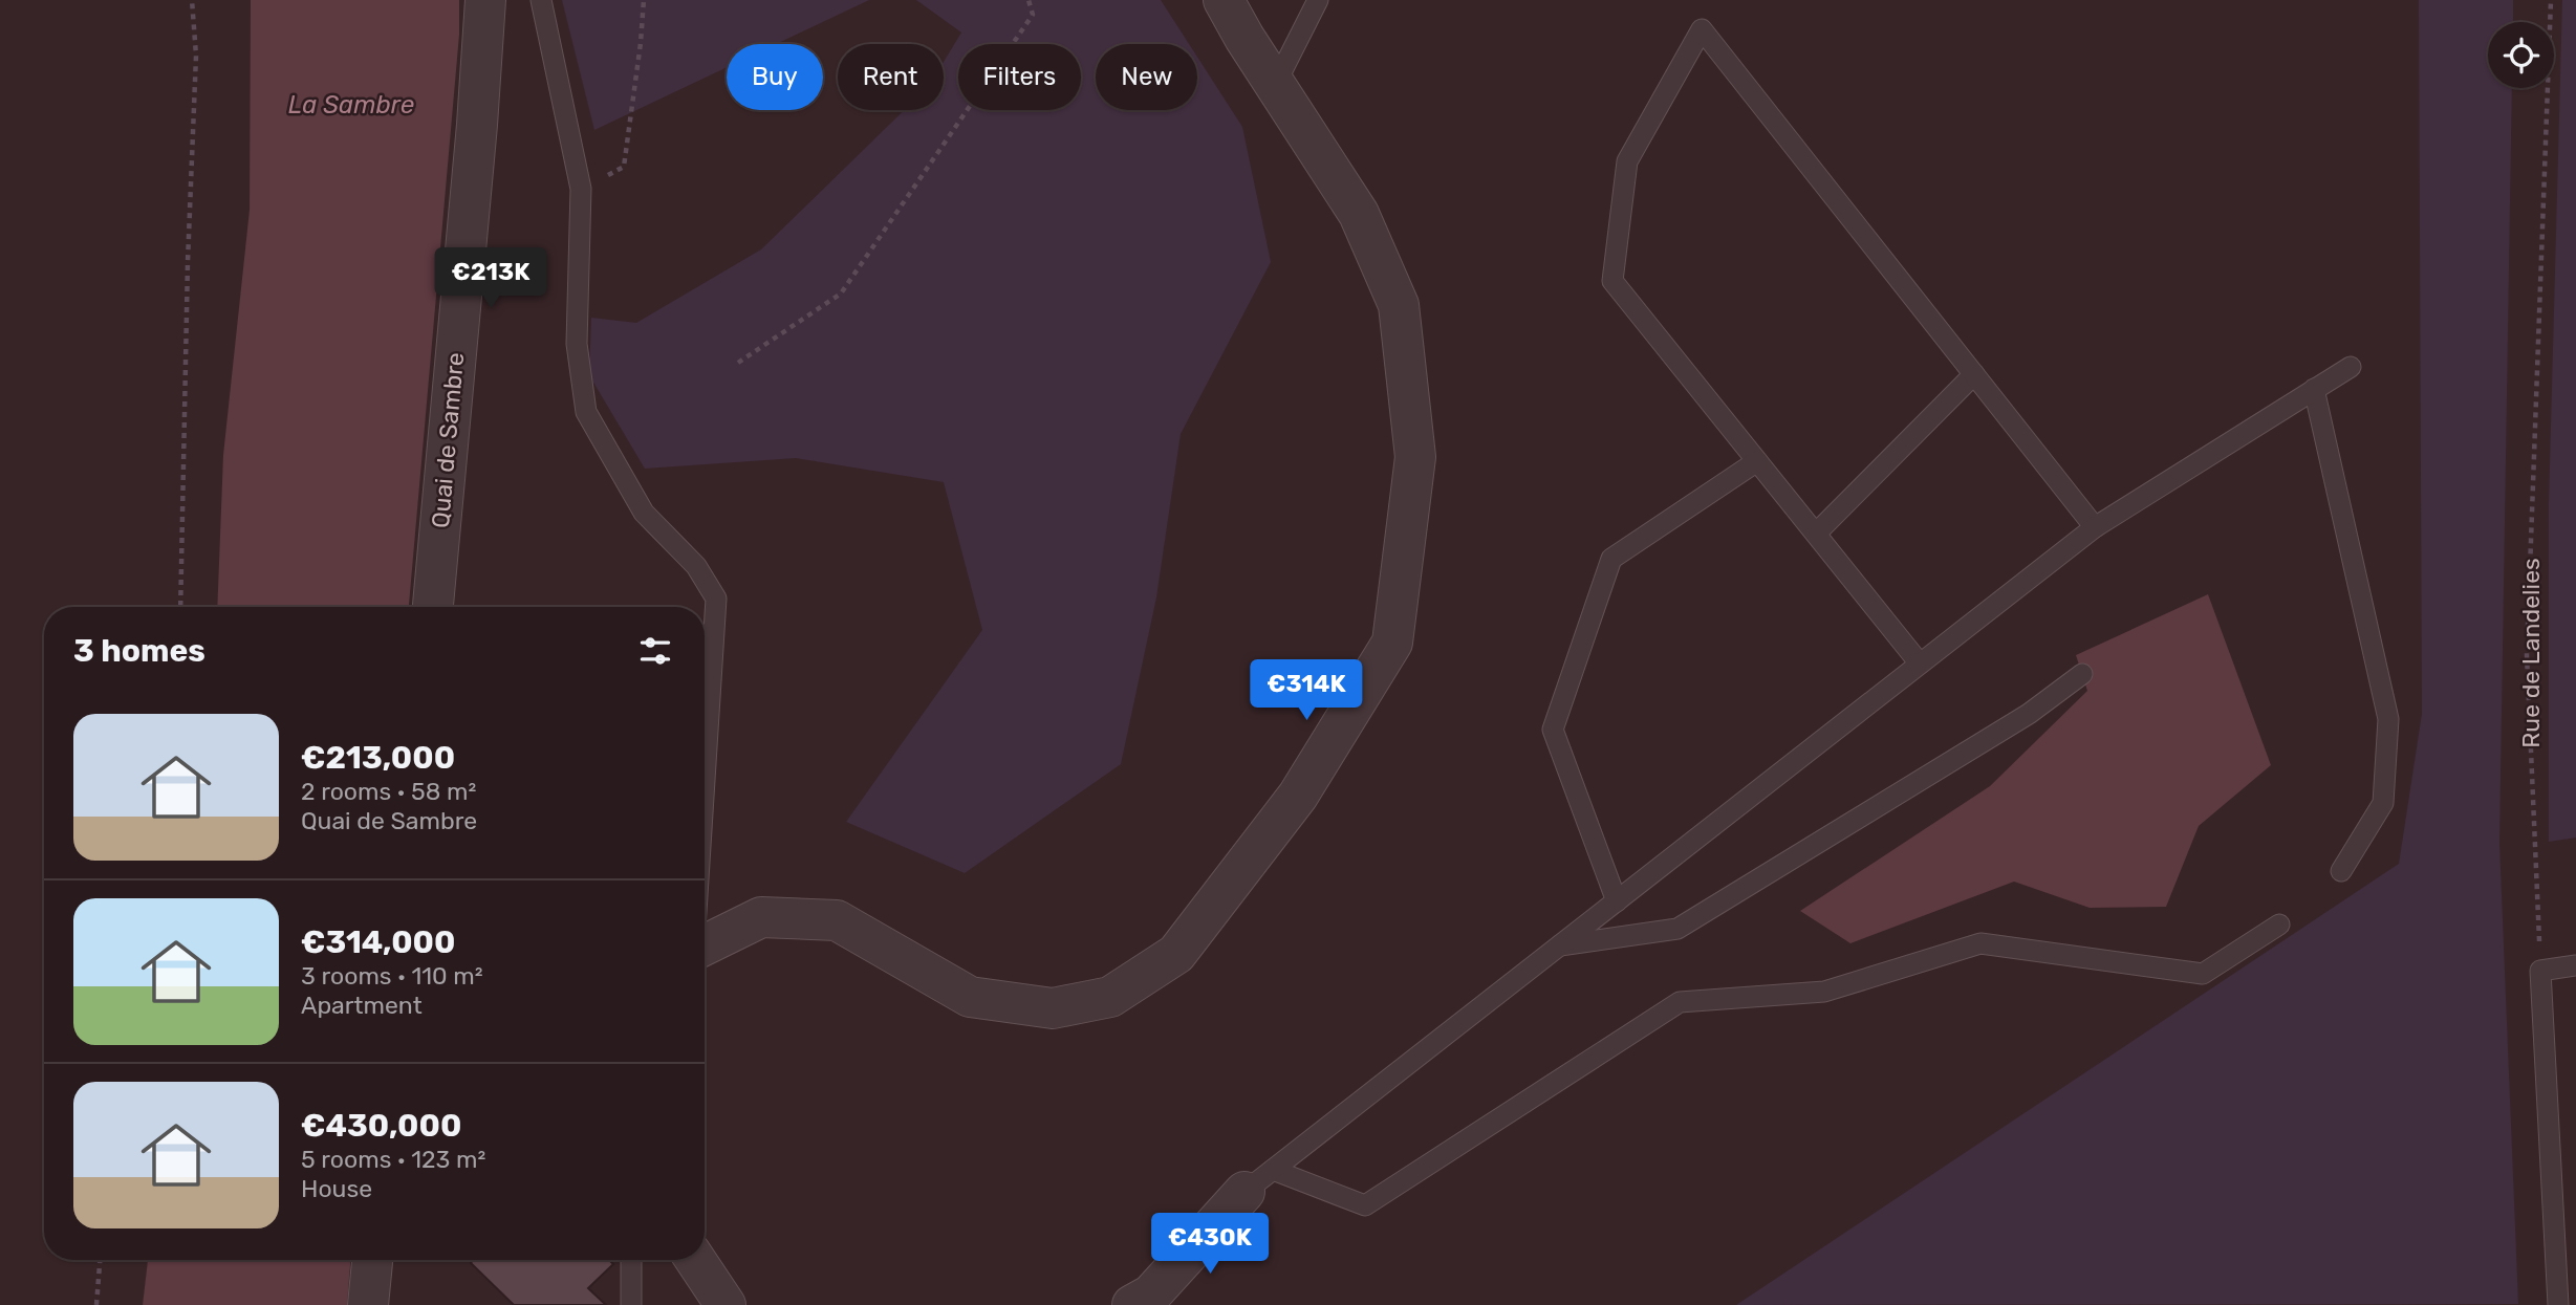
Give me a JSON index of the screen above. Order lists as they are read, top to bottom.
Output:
{
  "streets": {
    "street": ["Quai de Sambre"],
    "path": ["Rue de Landelies"]
  },
  "water": ["La Sambre"],
  "page": {
    "chip": [
      "Buy",
      "Rent",
      "Filters",
      "New"
    ],
    "price": ["€213K", "€314K", "€430K"],
    "heading": "3 homes",
    "list": [
      {
        "name": "€213,000",
        "note": "2 rooms · 58 m² · Quai de Sambre"
      },
      {
        "name": "€314,000",
        "note": "3 rooms · 110 m² · Apartment"
      },
      {
        "name": "€430,000",
        "note": "5 rooms · 123 m² · House"
      }
    ]
  }
}
